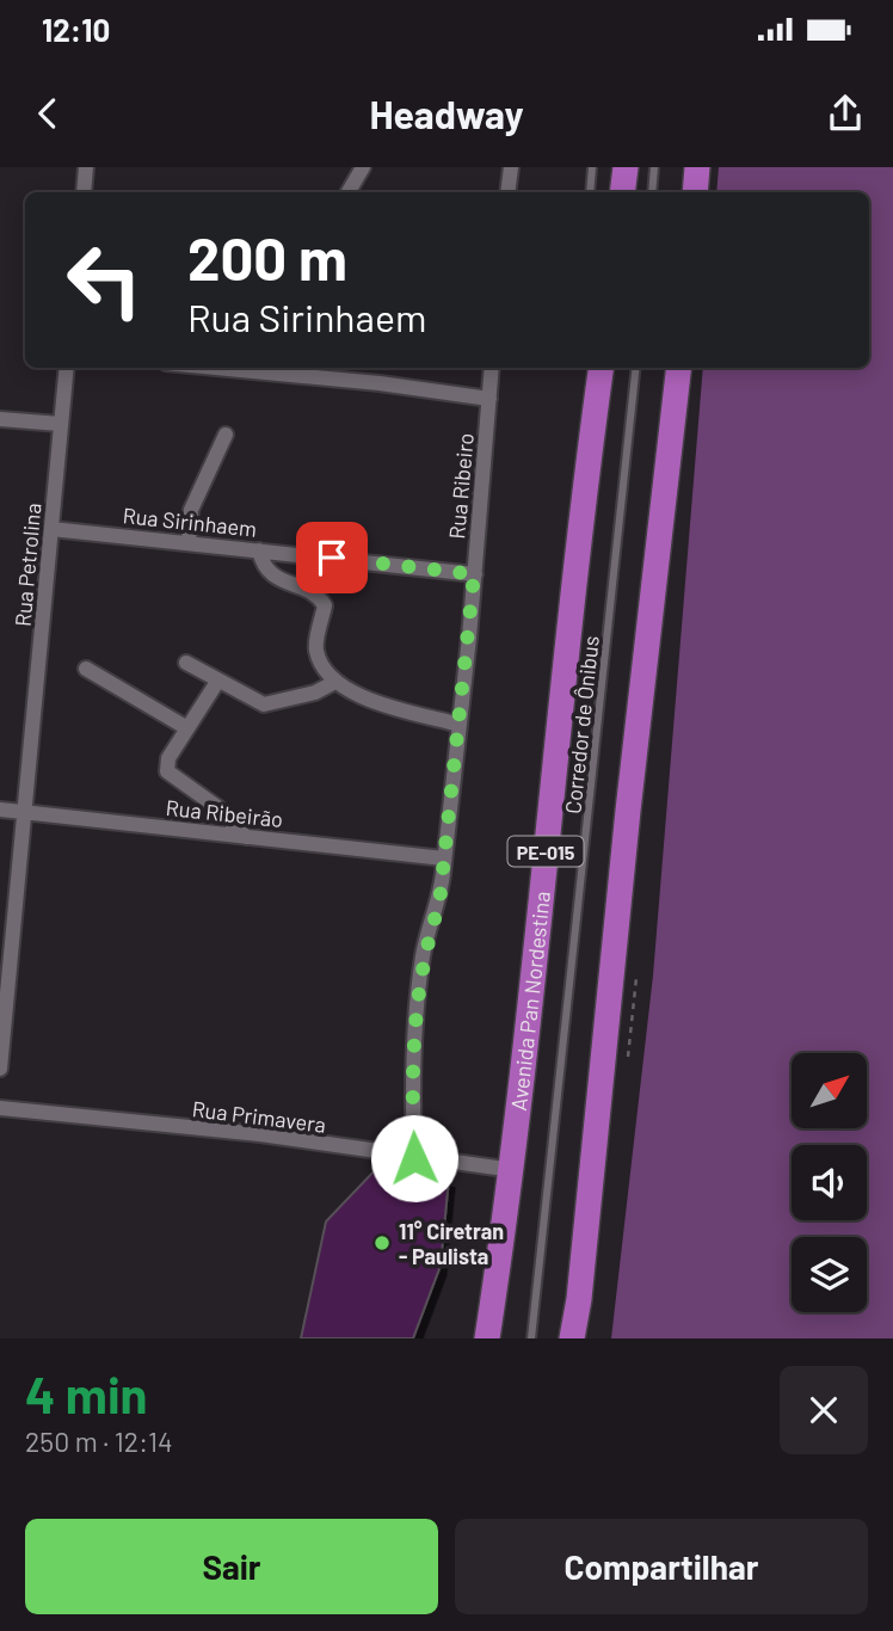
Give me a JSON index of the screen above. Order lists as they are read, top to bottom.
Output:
{
  "streets": {
    "highway": ["PE-015", "Avenida Pan Nordestina"],
    "street": [
      "Rua Ribeiro",
      "Rua Sirinhaem",
      "Rua Petrolina",
      "Rua Ribeirão",
      "Rua Primavera"
    ],
    "lane": ["Corredor de Ônibus"]
  },
  "crossings": [
    ["Rua Ribeiro", "Rua Sirinhaem"],
    ["Rua Ribeiro", "Rua Ribeirão"],
    ["Rua Ribeiro", "Rua Primavera"],
    ["Rua Sirinhaem", "Rua Petrolina"],
    ["Rua Petrolina", "Rua Ribeirão"],
    ["Avenida Pan Nordestina", "Rua Primavera"]
  ],
  "places": ["11° Ciretran - Paulista"],
  "north": "top right",
  "page": {
    "status": "12:10",
    "header": "Headway",
    "turn": ["200 m", "Rua Sirinhaem"],
    "heading": ["4 min", "250 m · 12:14"],
    "buttons": ["Sair", "Compartilhar"]
  }
}
